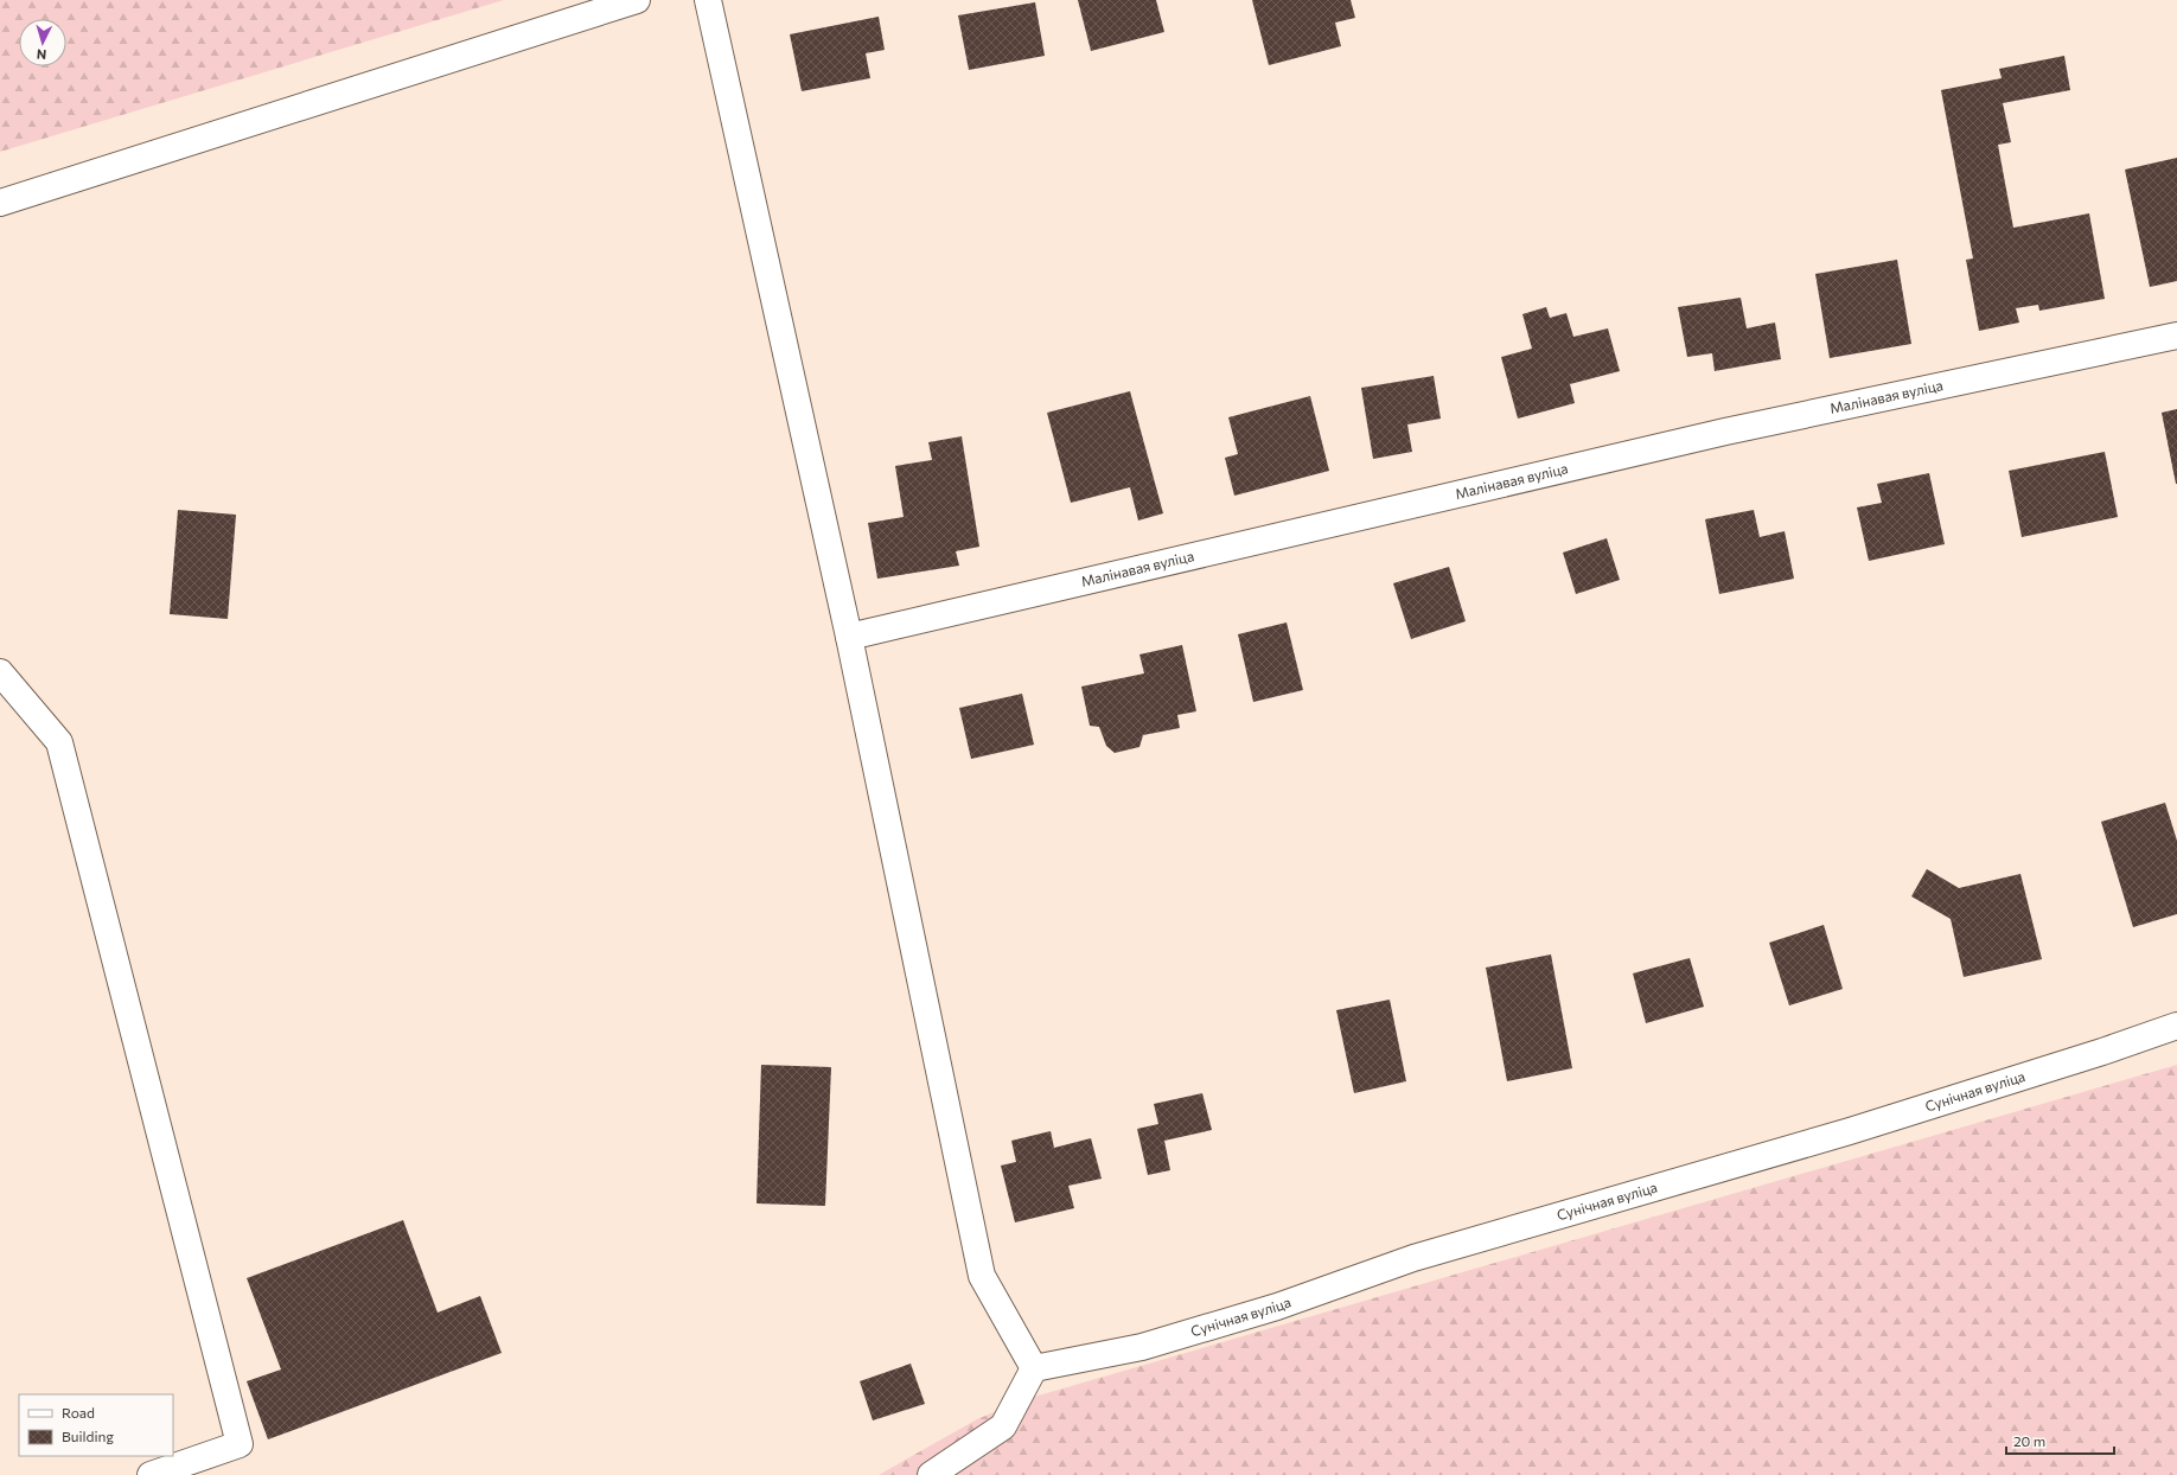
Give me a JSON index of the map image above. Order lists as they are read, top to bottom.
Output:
{
  "streets": {
    "street": ["Малінавая вуліца", "Сунічная вуліца"]
  },
  "legend": ["Road", "Building"],
  "scale_bar": "20 m",
  "north": "bottom"
}
